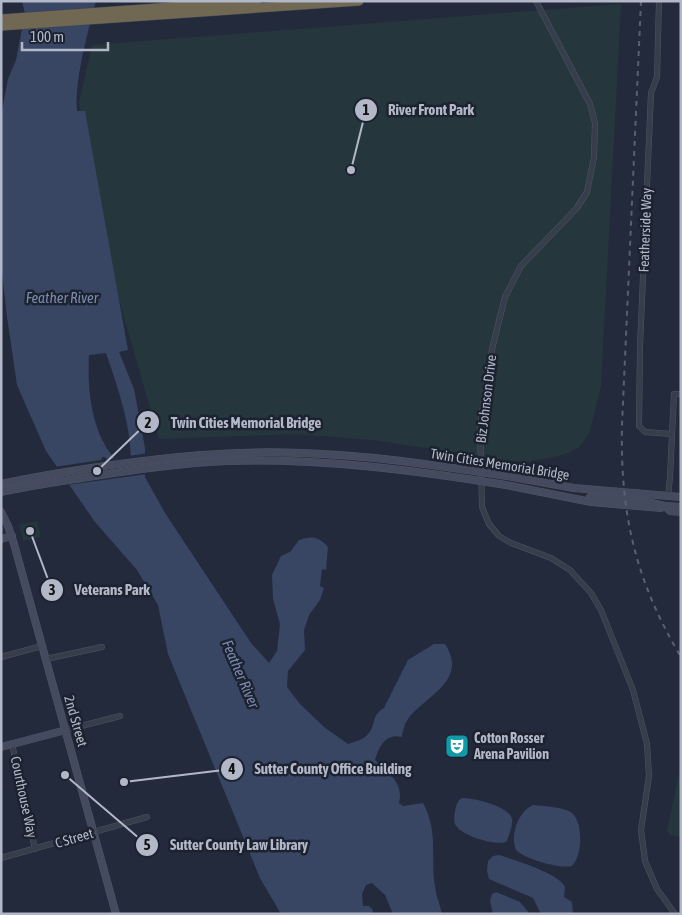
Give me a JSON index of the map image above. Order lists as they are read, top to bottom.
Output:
{
  "streets": {
    "main road": ["Twin Cities Memorial Bridge", "2nd Street"],
    "street": [
      "Featherside Way",
      "Biz Johnson Drive",
      "Courthouse Way",
      "C Street"
    ]
  },
  "crossings": [
    ["2nd Street", "C Street"],
    ["Courthouse Way", "C Street"]
  ],
  "water": ["Feather River"],
  "places": {
    "other": [
      "River Front Park",
      "Twin Cities Memorial Bridge",
      "Veterans Park",
      "Sutter County Law Library",
      "Sutter County Office Building"
    ],
    "theatre": ["Cotton Rosser Arena Pavilion"]
  },
  "scale_bar": "100 m"
}
